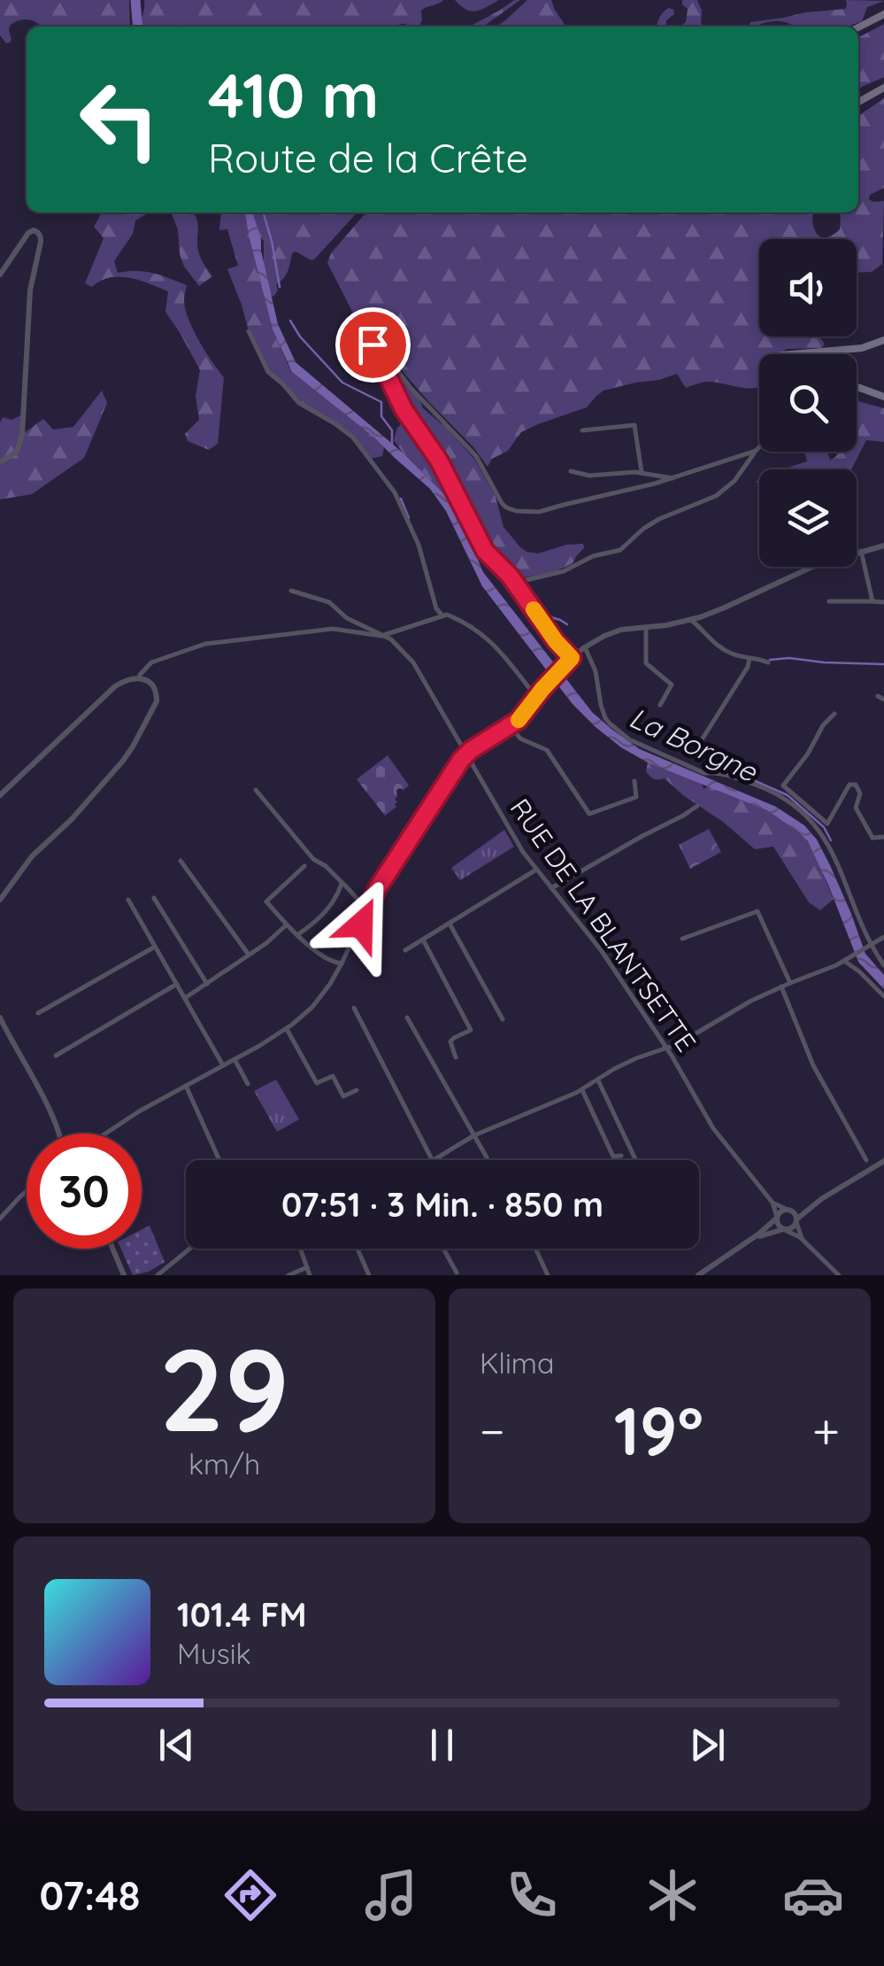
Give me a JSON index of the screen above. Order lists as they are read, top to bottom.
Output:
{
  "streets": {
    "street": ["RUE DE LA BLANTSETTE"]
  },
  "water": ["La Borgne"],
  "page": {
    "turn": ["410 m", "Route de la Crête"],
    "limit": "30",
    "trip": "07:51 · 3 Min. · 850 m",
    "tile": [
      ["29", "km/h"],
      "Klima"
    ],
    "heat": ["−", "19°", "+"],
    "song": ["101.4 FM", "Musik"],
    "tabs": "07:48"
  }
}
